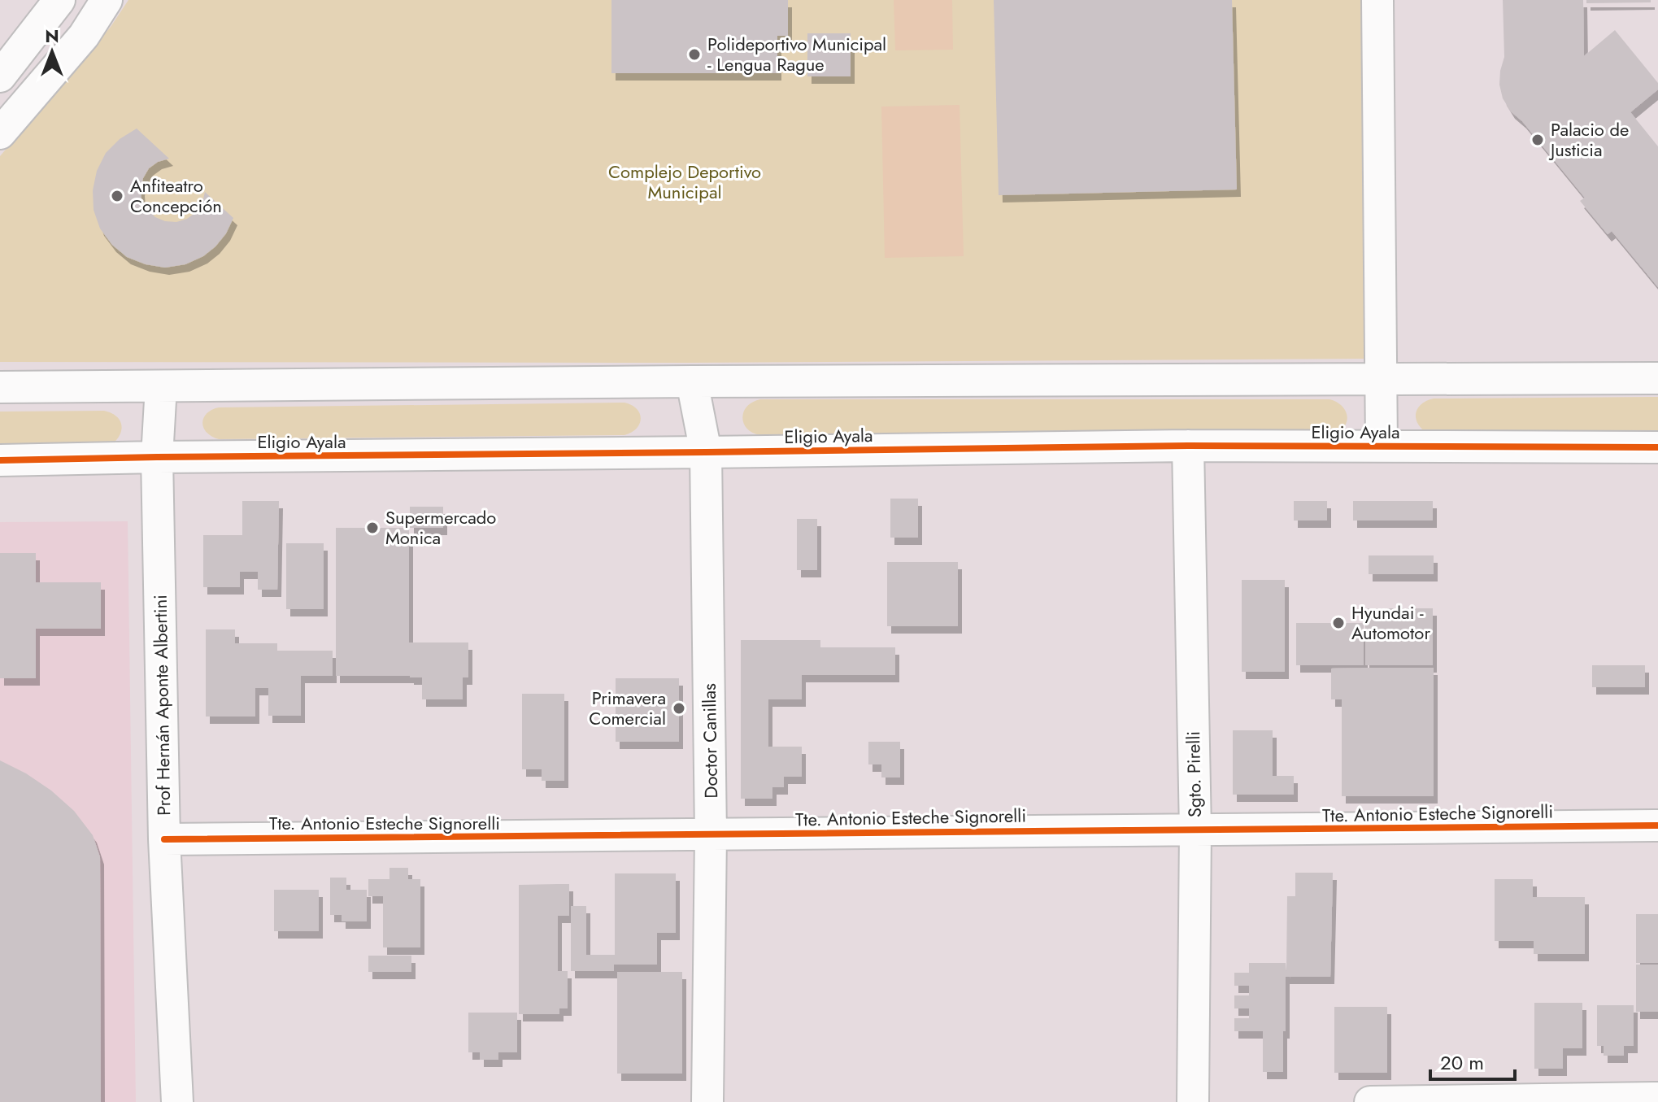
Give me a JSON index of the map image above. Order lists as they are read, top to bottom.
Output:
{
  "streets": {
    "street": [
      "Eligio Ayala",
      "Prof Hernán Aponte Albertini",
      "Doctor Canillas",
      "Sgto. Pirelli",
      "Tte. Antonio Esteche Signorelli"
    ]
  },
  "crossings": [
    ["Eligio Ayala", "Prof Hernán Aponte Albertini"],
    ["Eligio Ayala", "Doctor Canillas"],
    ["Eligio Ayala", "Sgto. Pirelli"],
    ["Prof Hernán Aponte Albertini", "Tte. Antonio Esteche Signorelli"],
    ["Doctor Canillas", "Tte. Antonio Esteche Signorelli"],
    ["Sgto. Pirelli", "Tte. Antonio Esteche Signorelli"]
  ],
  "parks": ["Complejo Deportivo Municipal"],
  "places": [
    "Polideportivo Municipal - Lengua Rague",
    "Palacio de Justicia",
    "Anfiteatro Concepción",
    "Supermercado Monica",
    "Hyundai - Automotor",
    "Primavera Comercial"
  ],
  "scale_bar": "20 m",
  "north": "top"
}
